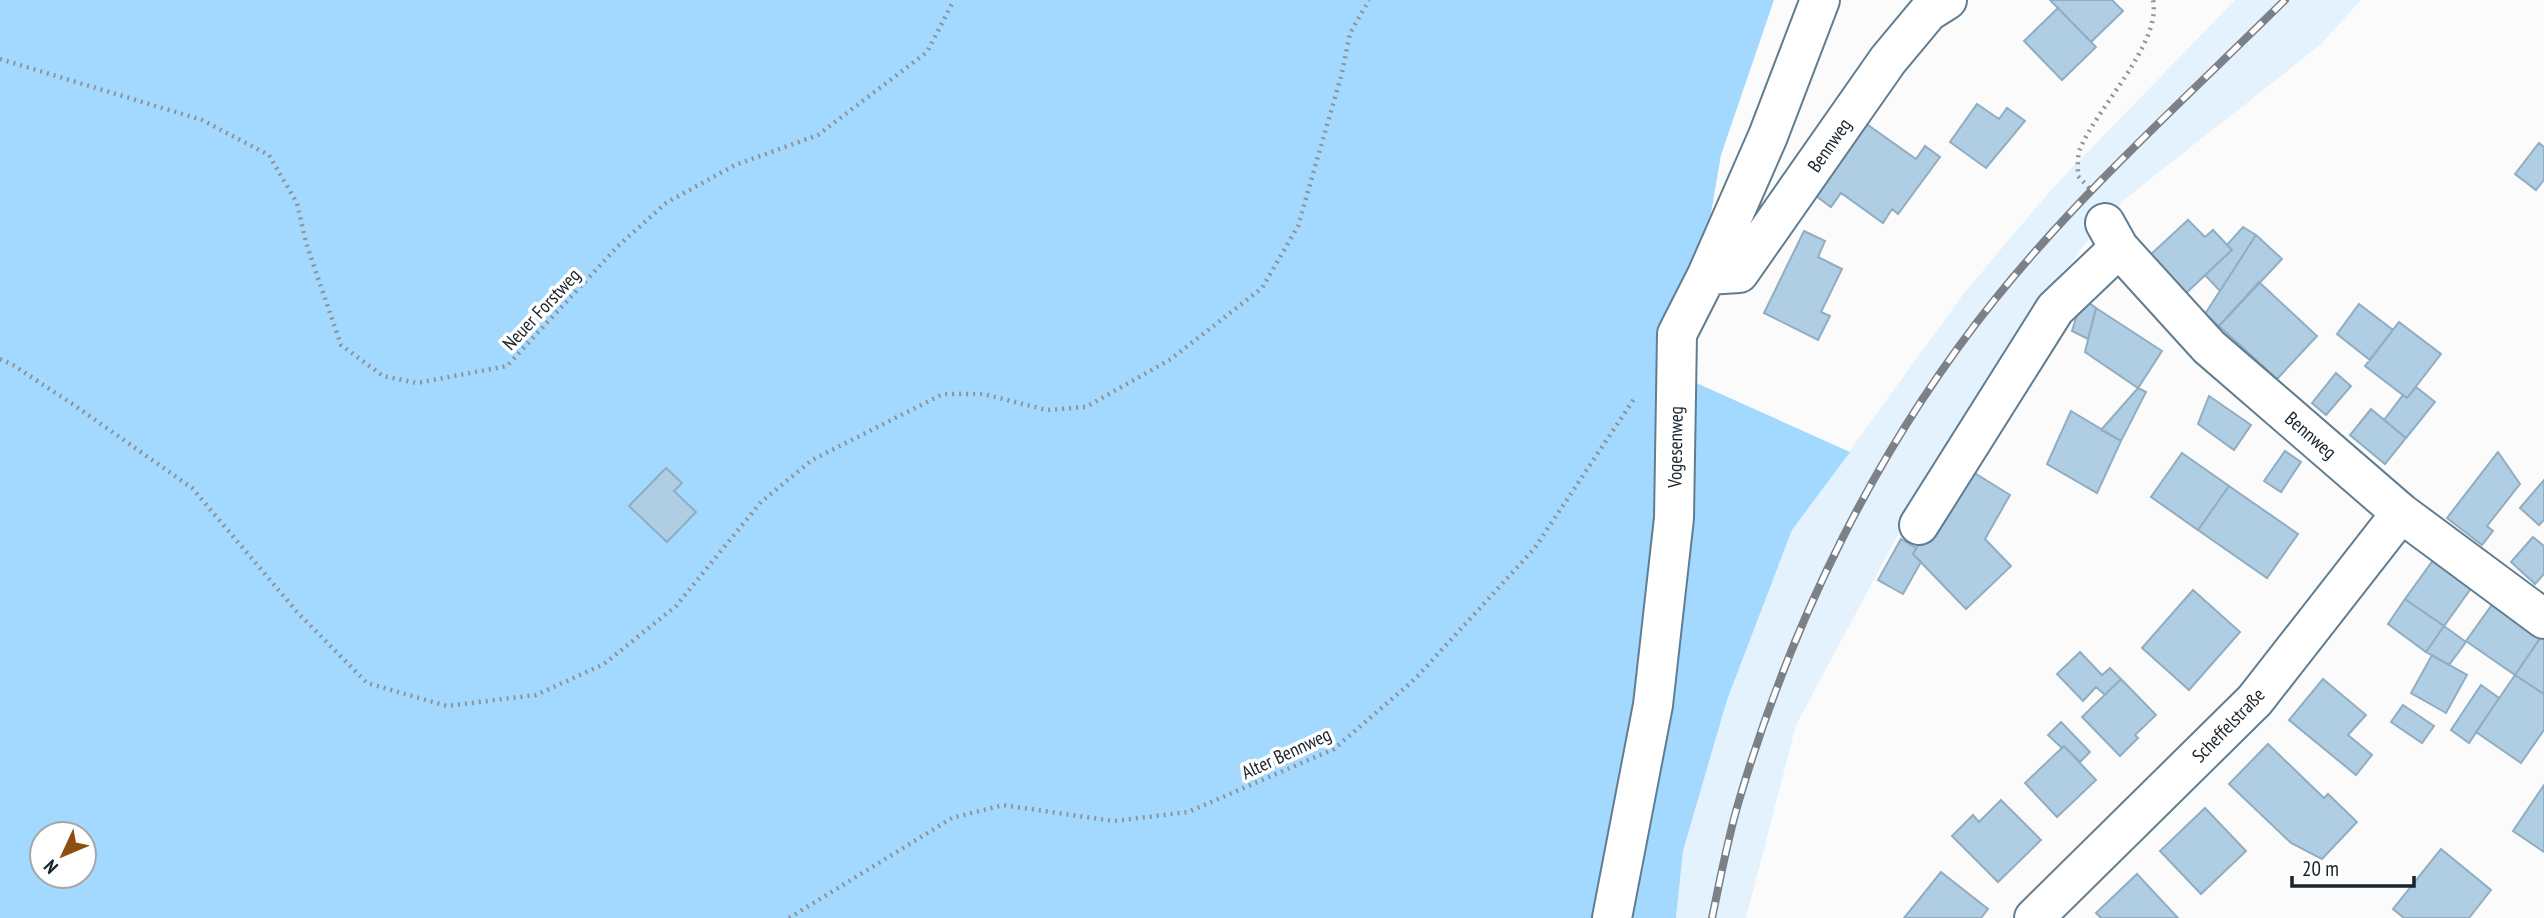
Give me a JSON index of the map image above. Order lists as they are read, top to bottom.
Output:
{
  "streets": {
    "street": ["Bennweg", "Vogesenweg", "Scheffelstraße"],
    "path": ["Neuer Forstweg", "Alter Bennweg"]
  },
  "crossings": [
    ["Bennweg", "Vogesenweg"],
    ["Bennweg", "Scheffelstraße"]
  ],
  "scale_bar": "20 m",
  "north": "bottom left"
}
